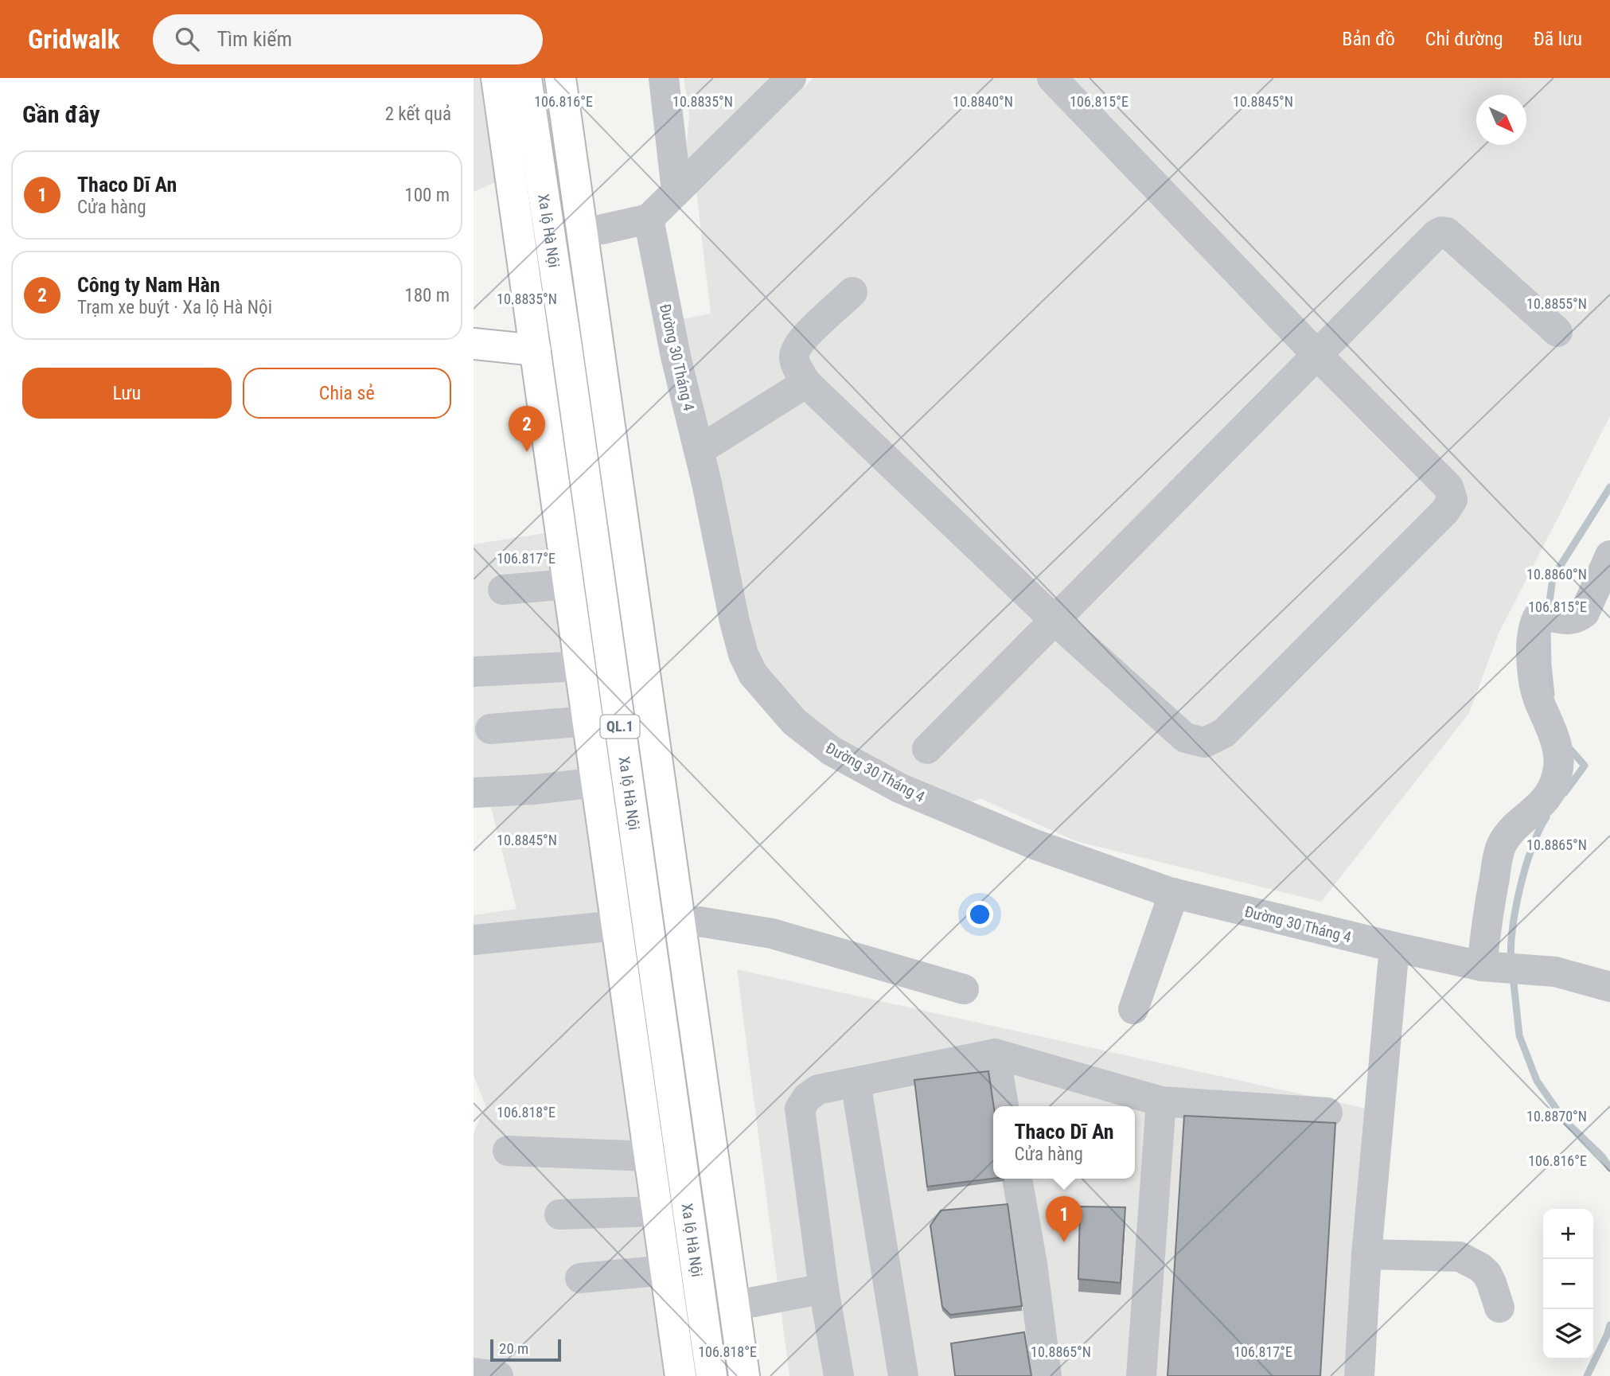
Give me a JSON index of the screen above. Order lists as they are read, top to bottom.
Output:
{
  "streets": {
    "main road": ["Xa lộ Hà Nội", "QL.1"],
    "street": ["Đường 30 Tháng 4"]
  },
  "scale_bar": "20 m",
  "north": "bottom right",
  "page": {
    "header": "Gridwalk",
    "search": "Tìm kiếm",
    "nav": ["Bản đồ", "Chỉ đường", "Đã lưu"],
    "heading": ["Gần đây", "2 kết quả"],
    "list": [
      {
        "mark": "1",
        "name": "Thaco Dĩ An",
        "note": "Cửa hàng",
        "value": "100 m"
      },
      {
        "mark": "2",
        "name": "Công ty Nam Hàn",
        "note": "Trạm xe buýt · Xa lộ Hà Nội",
        "value": "180 m"
      }
    ],
    "buttons": ["Lưu", "Chia sẻ"],
    "pins": ["2", "1"],
    "popup": ["Thaco Dĩ An", "Cửa hàng"],
    "map_buttons": ["+", "−"],
    "scale": "20 m"
  },
  "coordinates": [
    "10.8835°N",
    "10.8840°N",
    "10.8845°N",
    "106.816°E",
    "106.815°E",
    "10.8855°N",
    "106.817°E",
    "10.8860°N",
    "10.8865°N",
    "106.818°E",
    "10.8870°N"
  ]
}
